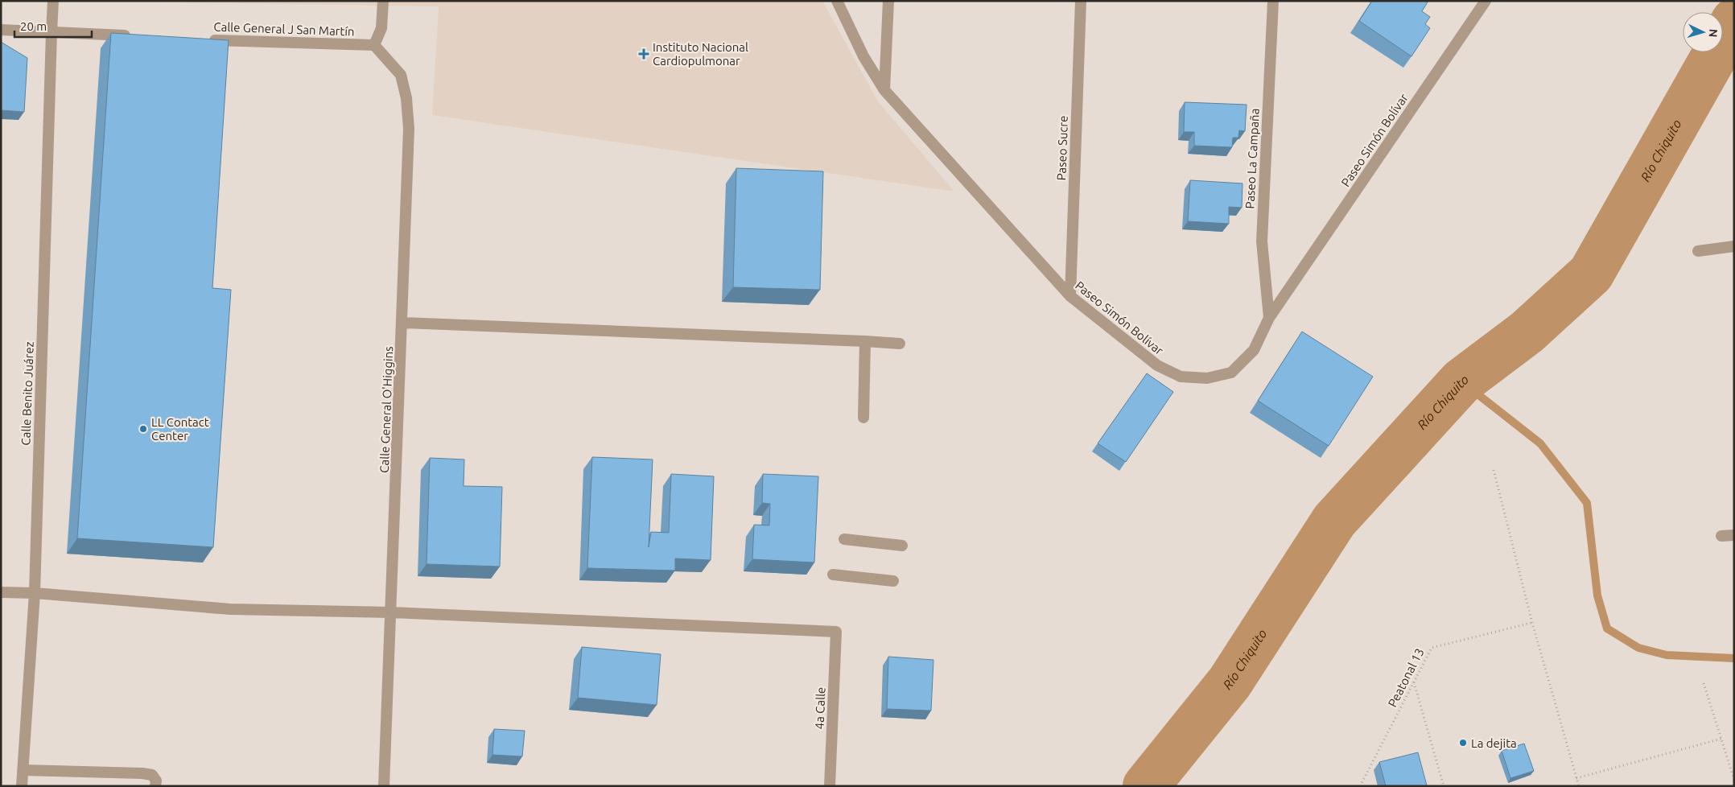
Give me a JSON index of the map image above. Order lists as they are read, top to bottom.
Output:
{
  "streets": {
    "street": [
      "Calle General J San Martín",
      "Paseo Simón Bolívar",
      "Paseo Sucre",
      "Paseo La Campaña",
      "Calle Benito Juárez",
      "Calle General O'Higgins",
      "4a Calle"
    ],
    "path": ["Peatonal 13"]
  },
  "crossings": [
    ["Calle General J San Martín", "Calle General O'Higgins"],
    ["Paseo Simón Bolívar", "Paseo Sucre"],
    ["Paseo Simón Bolívar", "Paseo La Campaña"],
    ["Calle General O'Higgins", "4a Calle"]
  ],
  "water": ["Río Chiquito"],
  "places": {
    "health": ["Instituto Nacional Cardiopulmonar"],
    "other": ["LL Contact Center", "La dejita"]
  },
  "scale_bar": "20 m",
  "north": "right"
}
